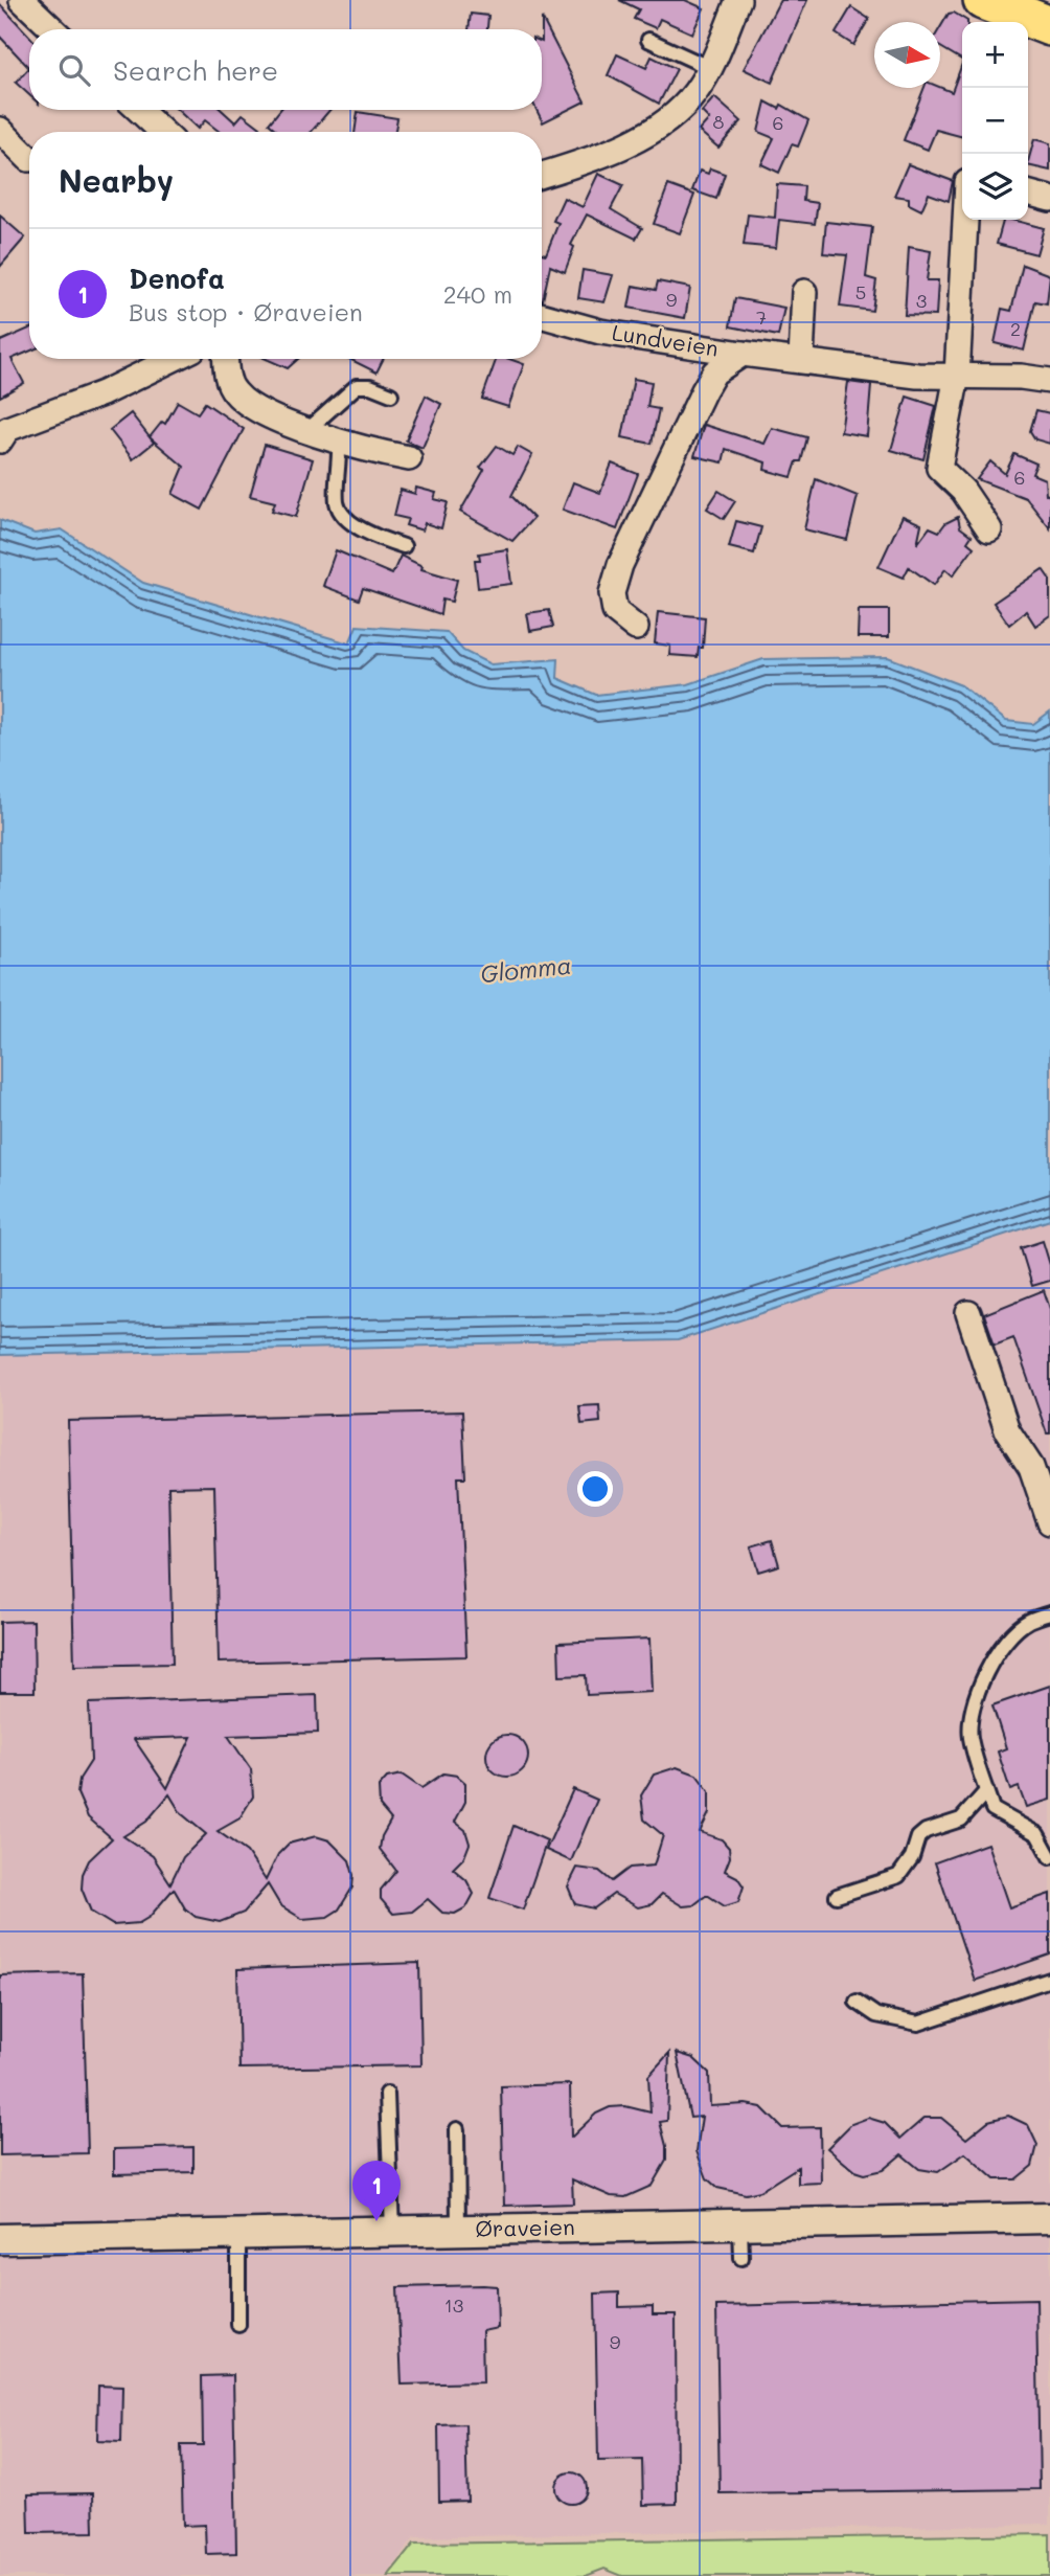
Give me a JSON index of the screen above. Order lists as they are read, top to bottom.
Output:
{
  "streets": {
    "street": ["Lundveien", "Øraveien"]
  },
  "water": ["Glomma"],
  "house_numbers": [
    "8",
    "6",
    "5",
    "9",
    "3",
    "7",
    "2",
    "6",
    "13",
    "9"
  ],
  "north": "right",
  "page": {
    "map_buttons": ["+", "−"],
    "search": "Search here",
    "heading": "Nearby",
    "list": [
      {
        "mark": "1",
        "name": "Denofa",
        "note": "Bus stop · Øraveien",
        "value": "240 m"
      }
    ],
    "pins": "1"
  }
}
